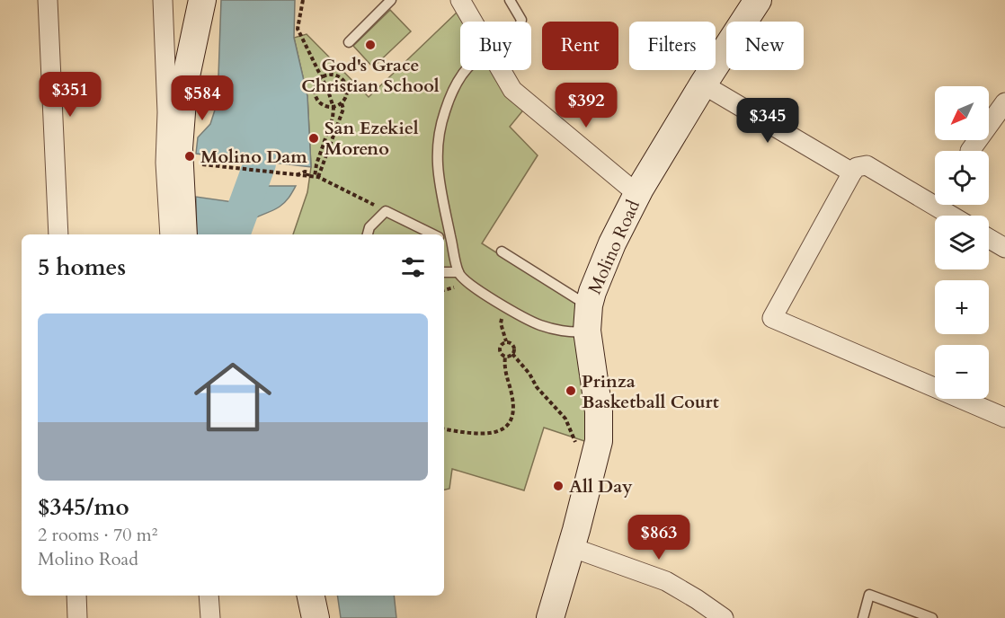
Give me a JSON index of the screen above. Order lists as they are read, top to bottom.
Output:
{
  "streets": {
    "main road": ["Molino Road"]
  },
  "places": [
    "God's Grace Christian School",
    "San Ezekiel Moreno",
    "Molino Dam",
    "Prinza Basketball Court",
    "All Day"
  ],
  "north": "bottom left",
  "page": {
    "chip": [
      "Buy",
      "Rent",
      "Filters",
      "New"
    ],
    "price": [
      "$351",
      "$584",
      "$392",
      "$345",
      "$863"
    ],
    "map_buttons": ["+", "−"],
    "heading": "5 homes",
    "list": [
      {
        "name": "$345/mo",
        "note": "2 rooms · 70 m² · Molino Road"
      }
    ]
  }
}
